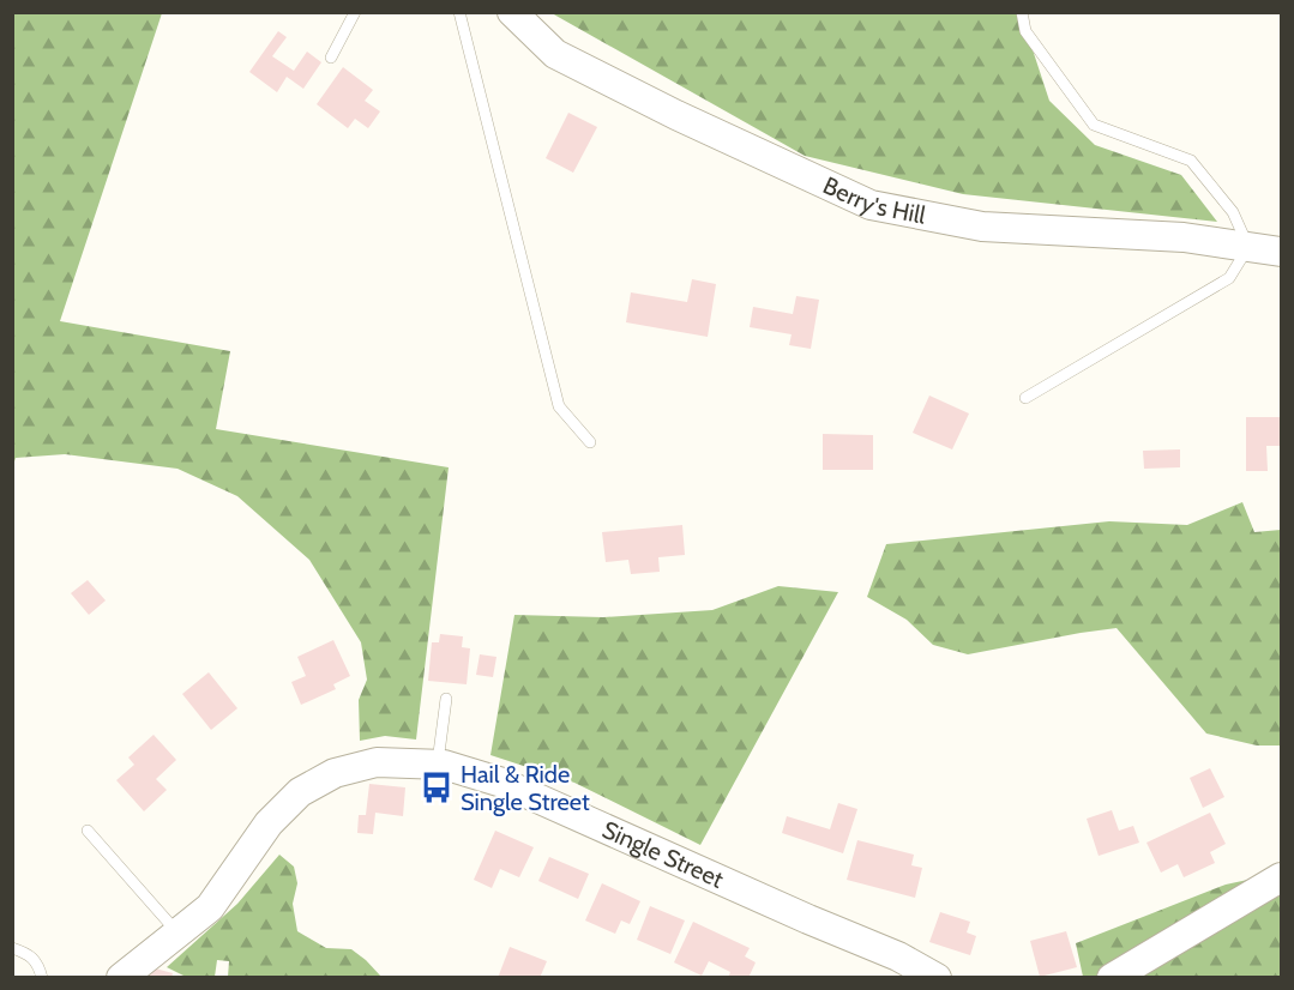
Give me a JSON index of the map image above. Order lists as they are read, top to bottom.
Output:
{
  "streets": {
    "street": ["Berry's Hill", "Single Street"]
  },
  "places": {
    "bus stop": ["Hail & Ride Single Street"]
  }
}
